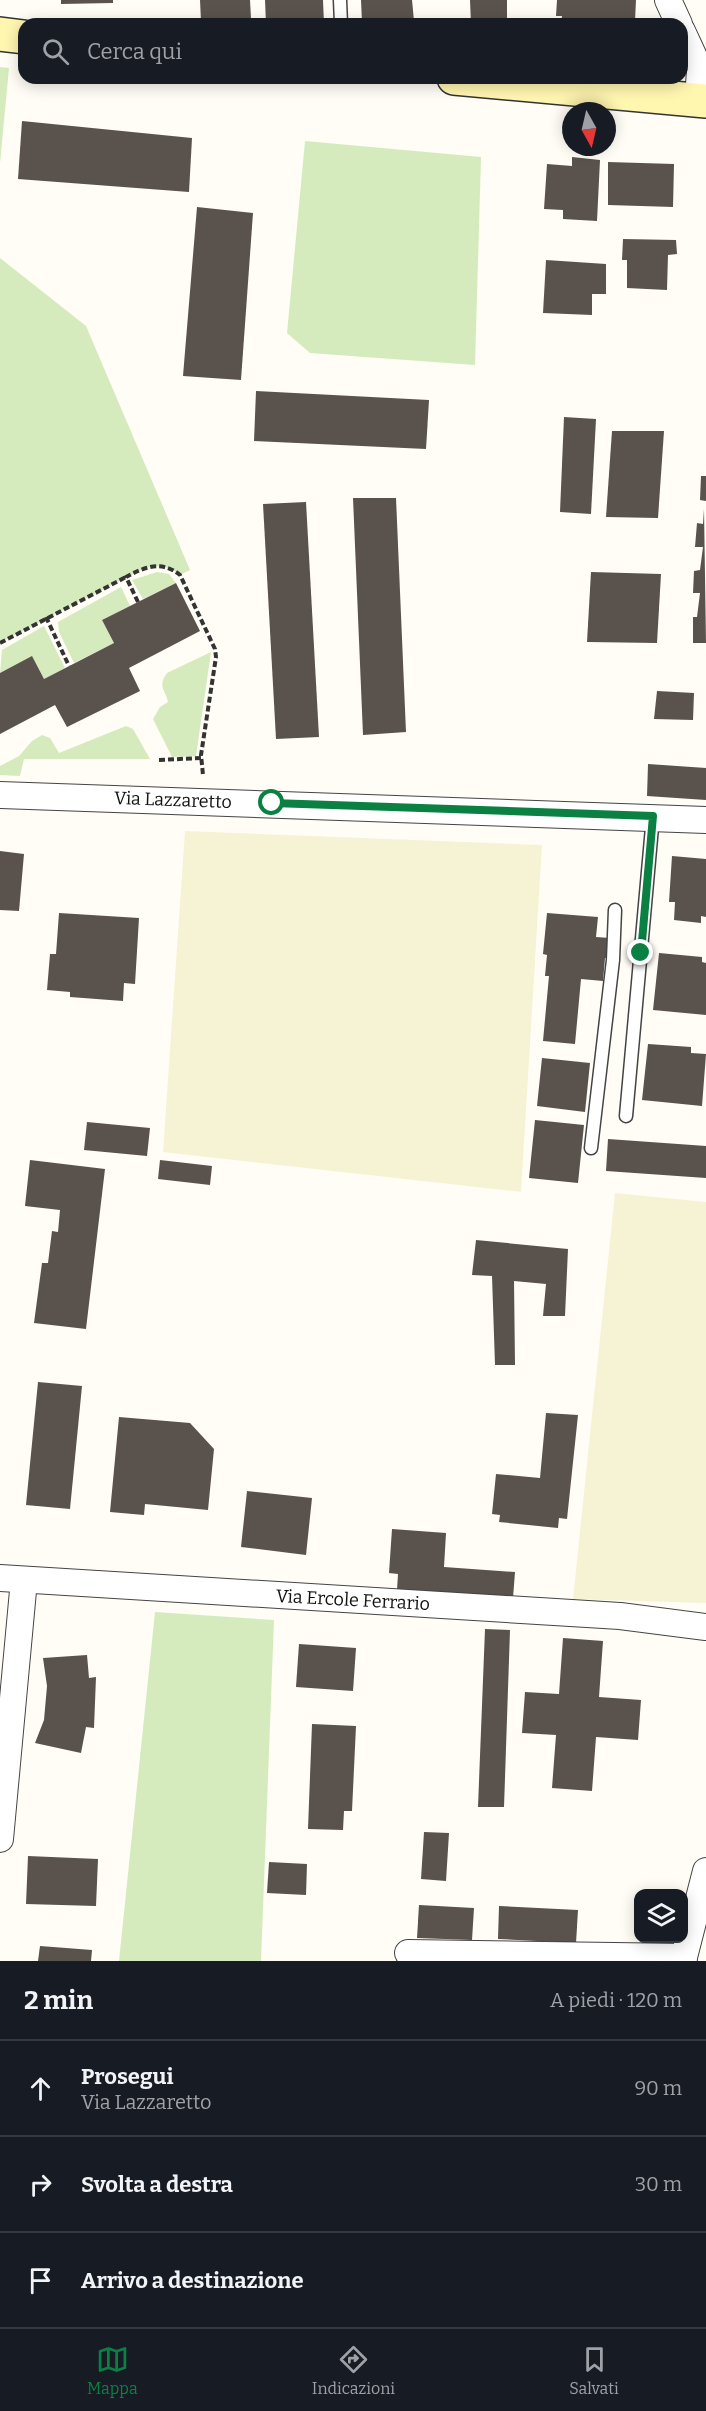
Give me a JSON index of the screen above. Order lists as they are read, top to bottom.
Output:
{
  "streets": {
    "street": ["Via Lazzaretto", "Via Ercole Ferrario"]
  },
  "north": "bottom",
  "page": {
    "search": "Cerca qui",
    "heading": ["2 min", "A piedi · 120 m"],
    "list": [
      ["Prosegui", "Via Lazzaretto", "90 m"],
      ["Svolta a destra", "30 m"],
      "Arrivo a destinazione"
    ],
    "nav": ["Mappa", "Indicazioni", "Salvati"]
  }
}
